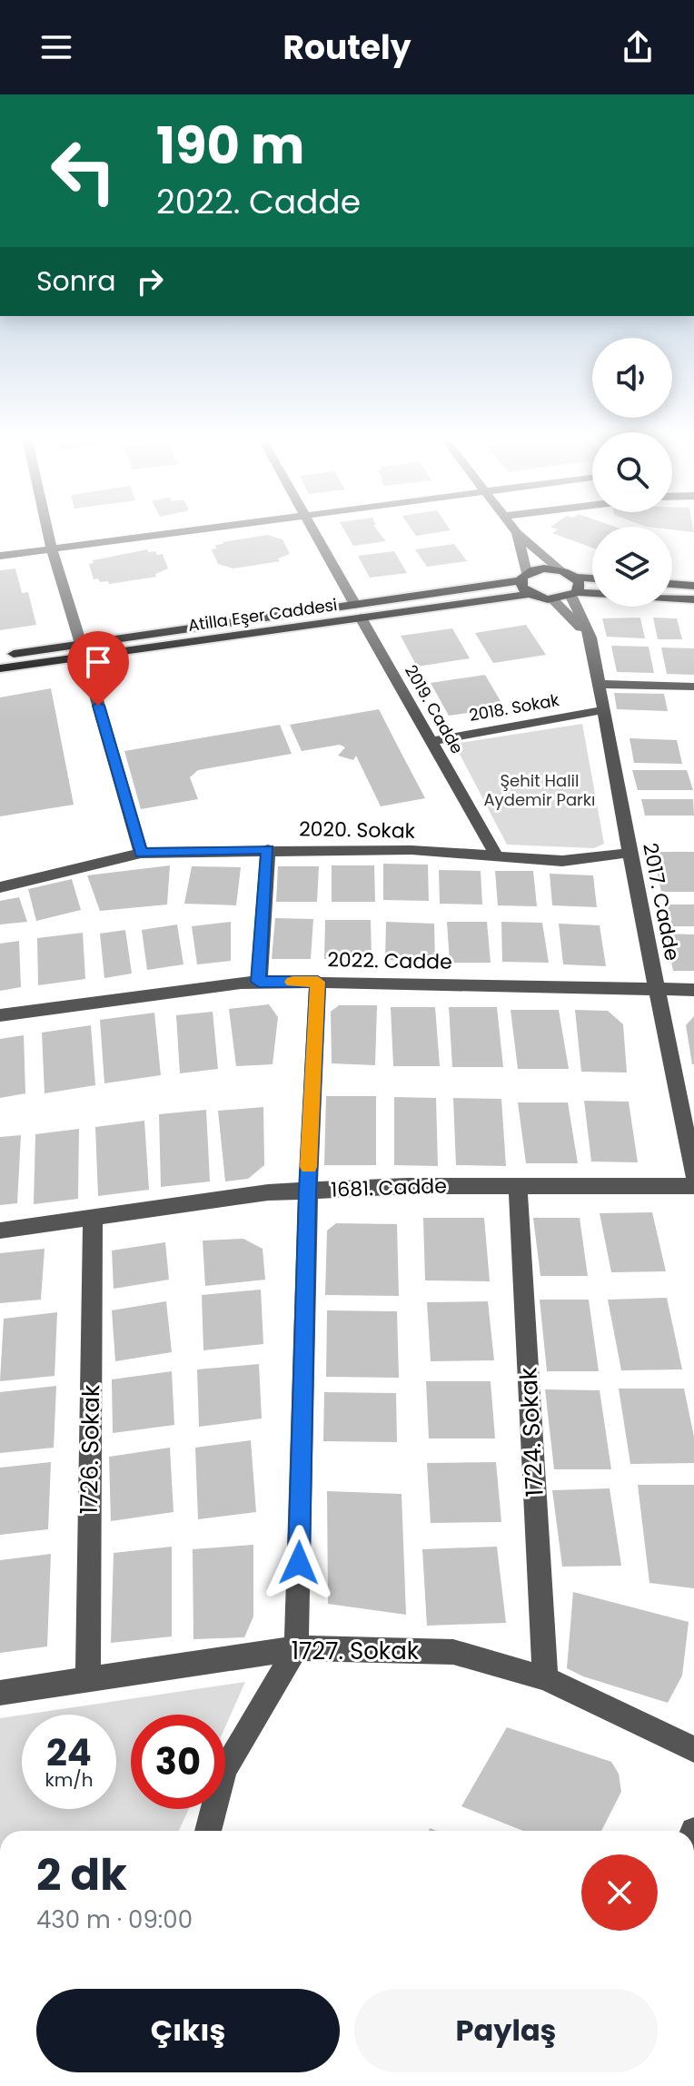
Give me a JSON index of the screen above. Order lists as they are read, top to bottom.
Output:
{
  "streets": {
    "main road": ["Atilla Eşer Caddesi"],
    "street": [
      "2018. Sokak",
      "2019. Cadde",
      "2020. Sokak",
      "2017. Cadde",
      "2022. Cadde",
      "1681. Cadde",
      "1724. Sokak",
      "1726. Sokak",
      "1727. Sokak"
    ]
  },
  "crossings": [
    ["Atilla Eşer Caddesi", "2019. Cadde"],
    ["2018. Sokak", "2019. Cadde"],
    ["2018. Sokak", "2017. Cadde"],
    ["2019. Cadde", "2020. Sokak"],
    ["2020. Sokak", "2017. Cadde"],
    ["2017. Cadde", "2022. Cadde"],
    ["1681. Cadde", "1724. Sokak"],
    ["1681. Cadde", "1726. Sokak"],
    ["1724. Sokak", "1727. Sokak"],
    ["1726. Sokak", "1727. Sokak"]
  ],
  "parks": ["Şehit Halil Aydemir Parkı"],
  "page": {
    "header": "Routely",
    "turn": ["190 m", "2022. Cadde"],
    "then": "Sonra",
    "speed": "24 km/h",
    "limit": "30",
    "heading": ["2 dk", "430 m · 09:00"],
    "buttons": ["Çıkış", "Paylaş"]
  }
}
